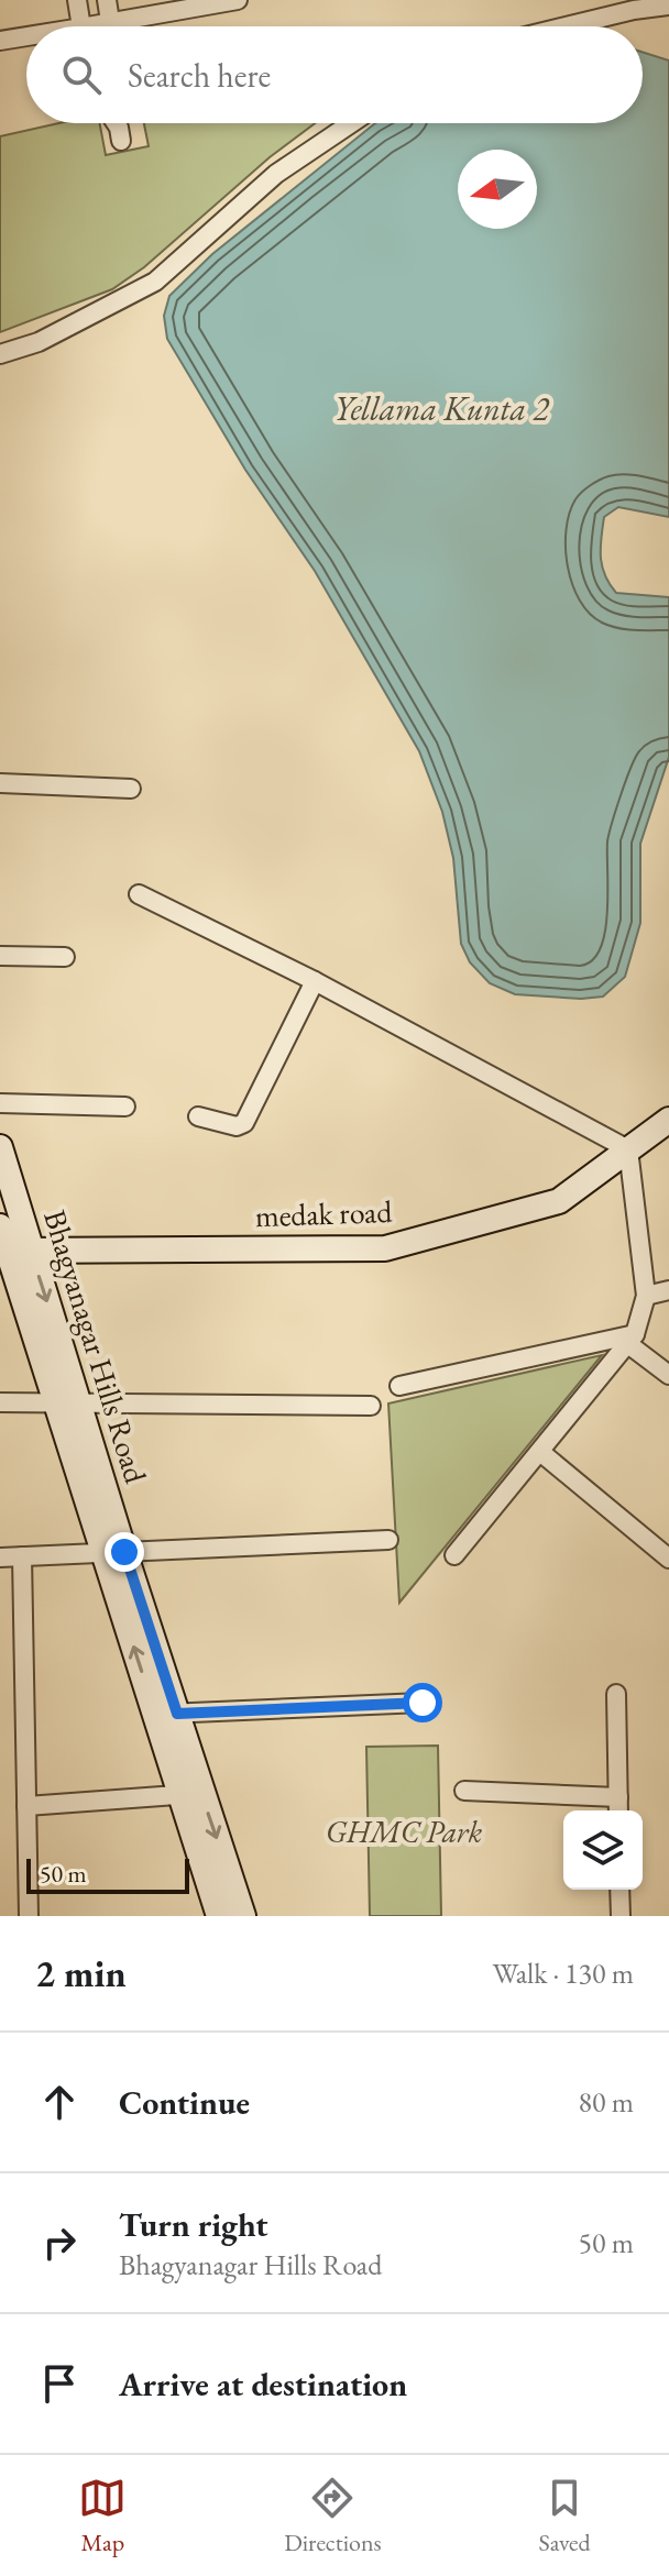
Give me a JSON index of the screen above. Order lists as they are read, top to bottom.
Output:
{
  "streets": {
    "main road": ["medak road", "Bhagyanagar Hills Road"]
  },
  "crossings": [
    ["medak road", "Bhagyanagar Hills Road"]
  ],
  "water": ["Yellama Kunta 2"],
  "parks": ["GHMC Park"],
  "scale_bar": "50 m",
  "north": "left",
  "page": {
    "search": "Search here",
    "scale": "50 m",
    "heading": ["2 min", "Walk · 130 m"],
    "list": [
      ["Continue", "80 m"],
      ["Turn right", "Bhagyanagar Hills Road", "50 m"],
      "Arrive at destination"
    ],
    "nav": ["Map", "Directions", "Saved"]
  }
}
